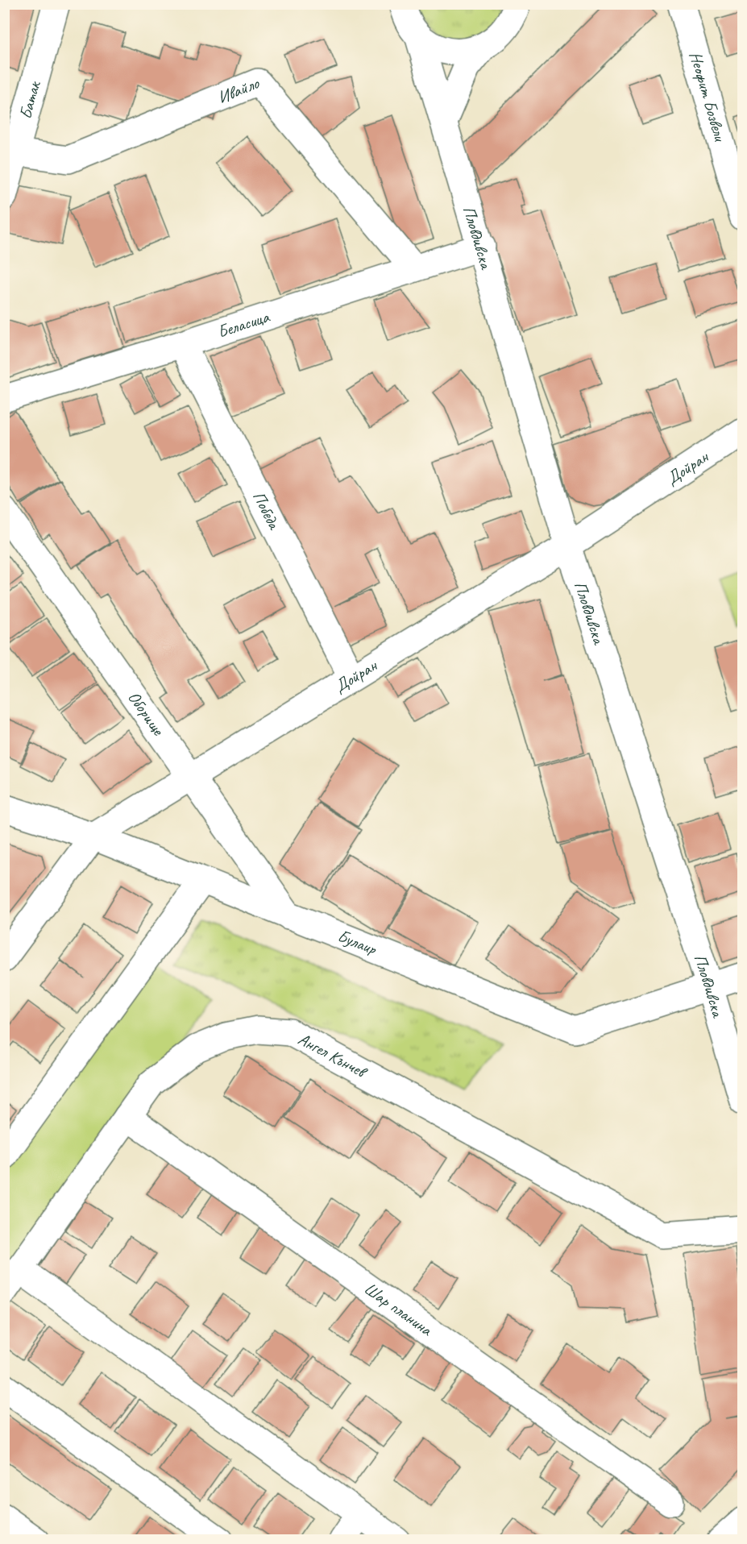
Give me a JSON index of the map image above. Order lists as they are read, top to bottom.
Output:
{
  "streets": {
    "street": [
      "Ивайло",
      "Неофит Бозвели",
      "Батак",
      "Пловдивска",
      "Беласица",
      "Дойран",
      "Победа",
      "Оборище",
      "Булаир",
      "Ангел Кънчев",
      "Шар планина"
    ]
  },
  "crossings": [
    ["Ивайло", "Батак"],
    ["Ивайло", "Беласица"],
    ["Пловдивска", "Беласица"],
    ["Пловдивска", "Дойран"],
    ["Пловдивска", "Булаир"],
    ["Беласица", "Победа"],
    ["Дойран", "Победа"],
    ["Дойран", "Оборище"],
    ["Дойран", "Булаир"],
    ["Оборище", "Булаир"],
    ["Ангел Кънчев", "Шар планина"]
  ]
}
